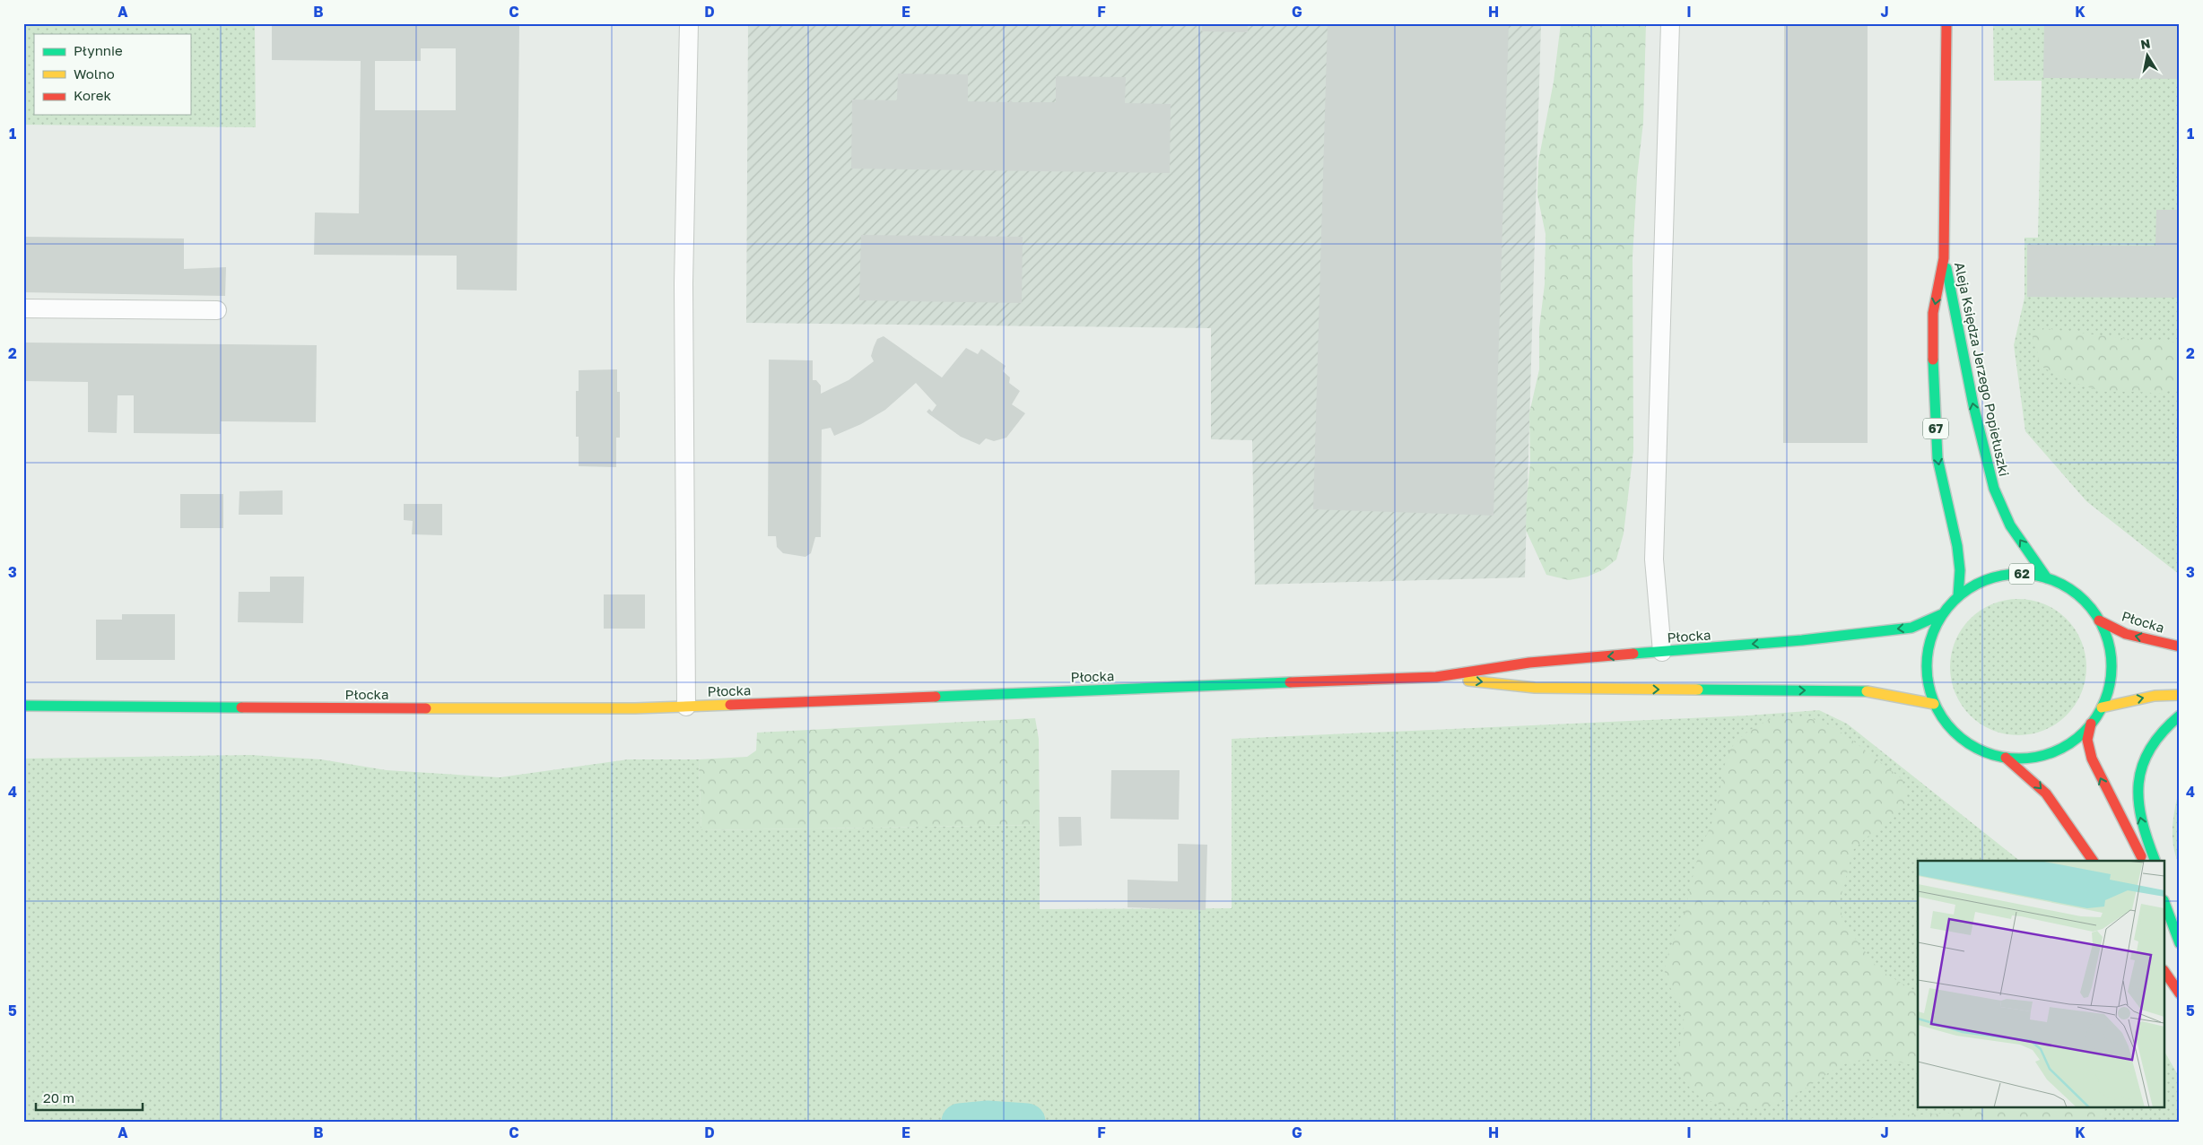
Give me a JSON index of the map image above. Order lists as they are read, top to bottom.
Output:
{
  "streets": {
    "street": [
      "Aleja Księdza Jerzego Popiełuszki",
      "67",
      "62",
      "Płocka"
    ]
  },
  "crossings": [
    ["Aleja Księdza Jerzego Popiełuszki", "62"],
    ["62", "Płocka"]
  ],
  "legend": ["Płynnie", "Wolno", "Korek"],
  "scale_bar": "20 m",
  "north": "top",
  "grid": {
    "columns": [
      "A",
      "B",
      "C",
      "D",
      "E",
      "F",
      "G",
      "H",
      "I",
      "J",
      "K"
    ],
    "rows": [
      "1",
      "2",
      "3",
      "4",
      "5"
    ]
  }
}
